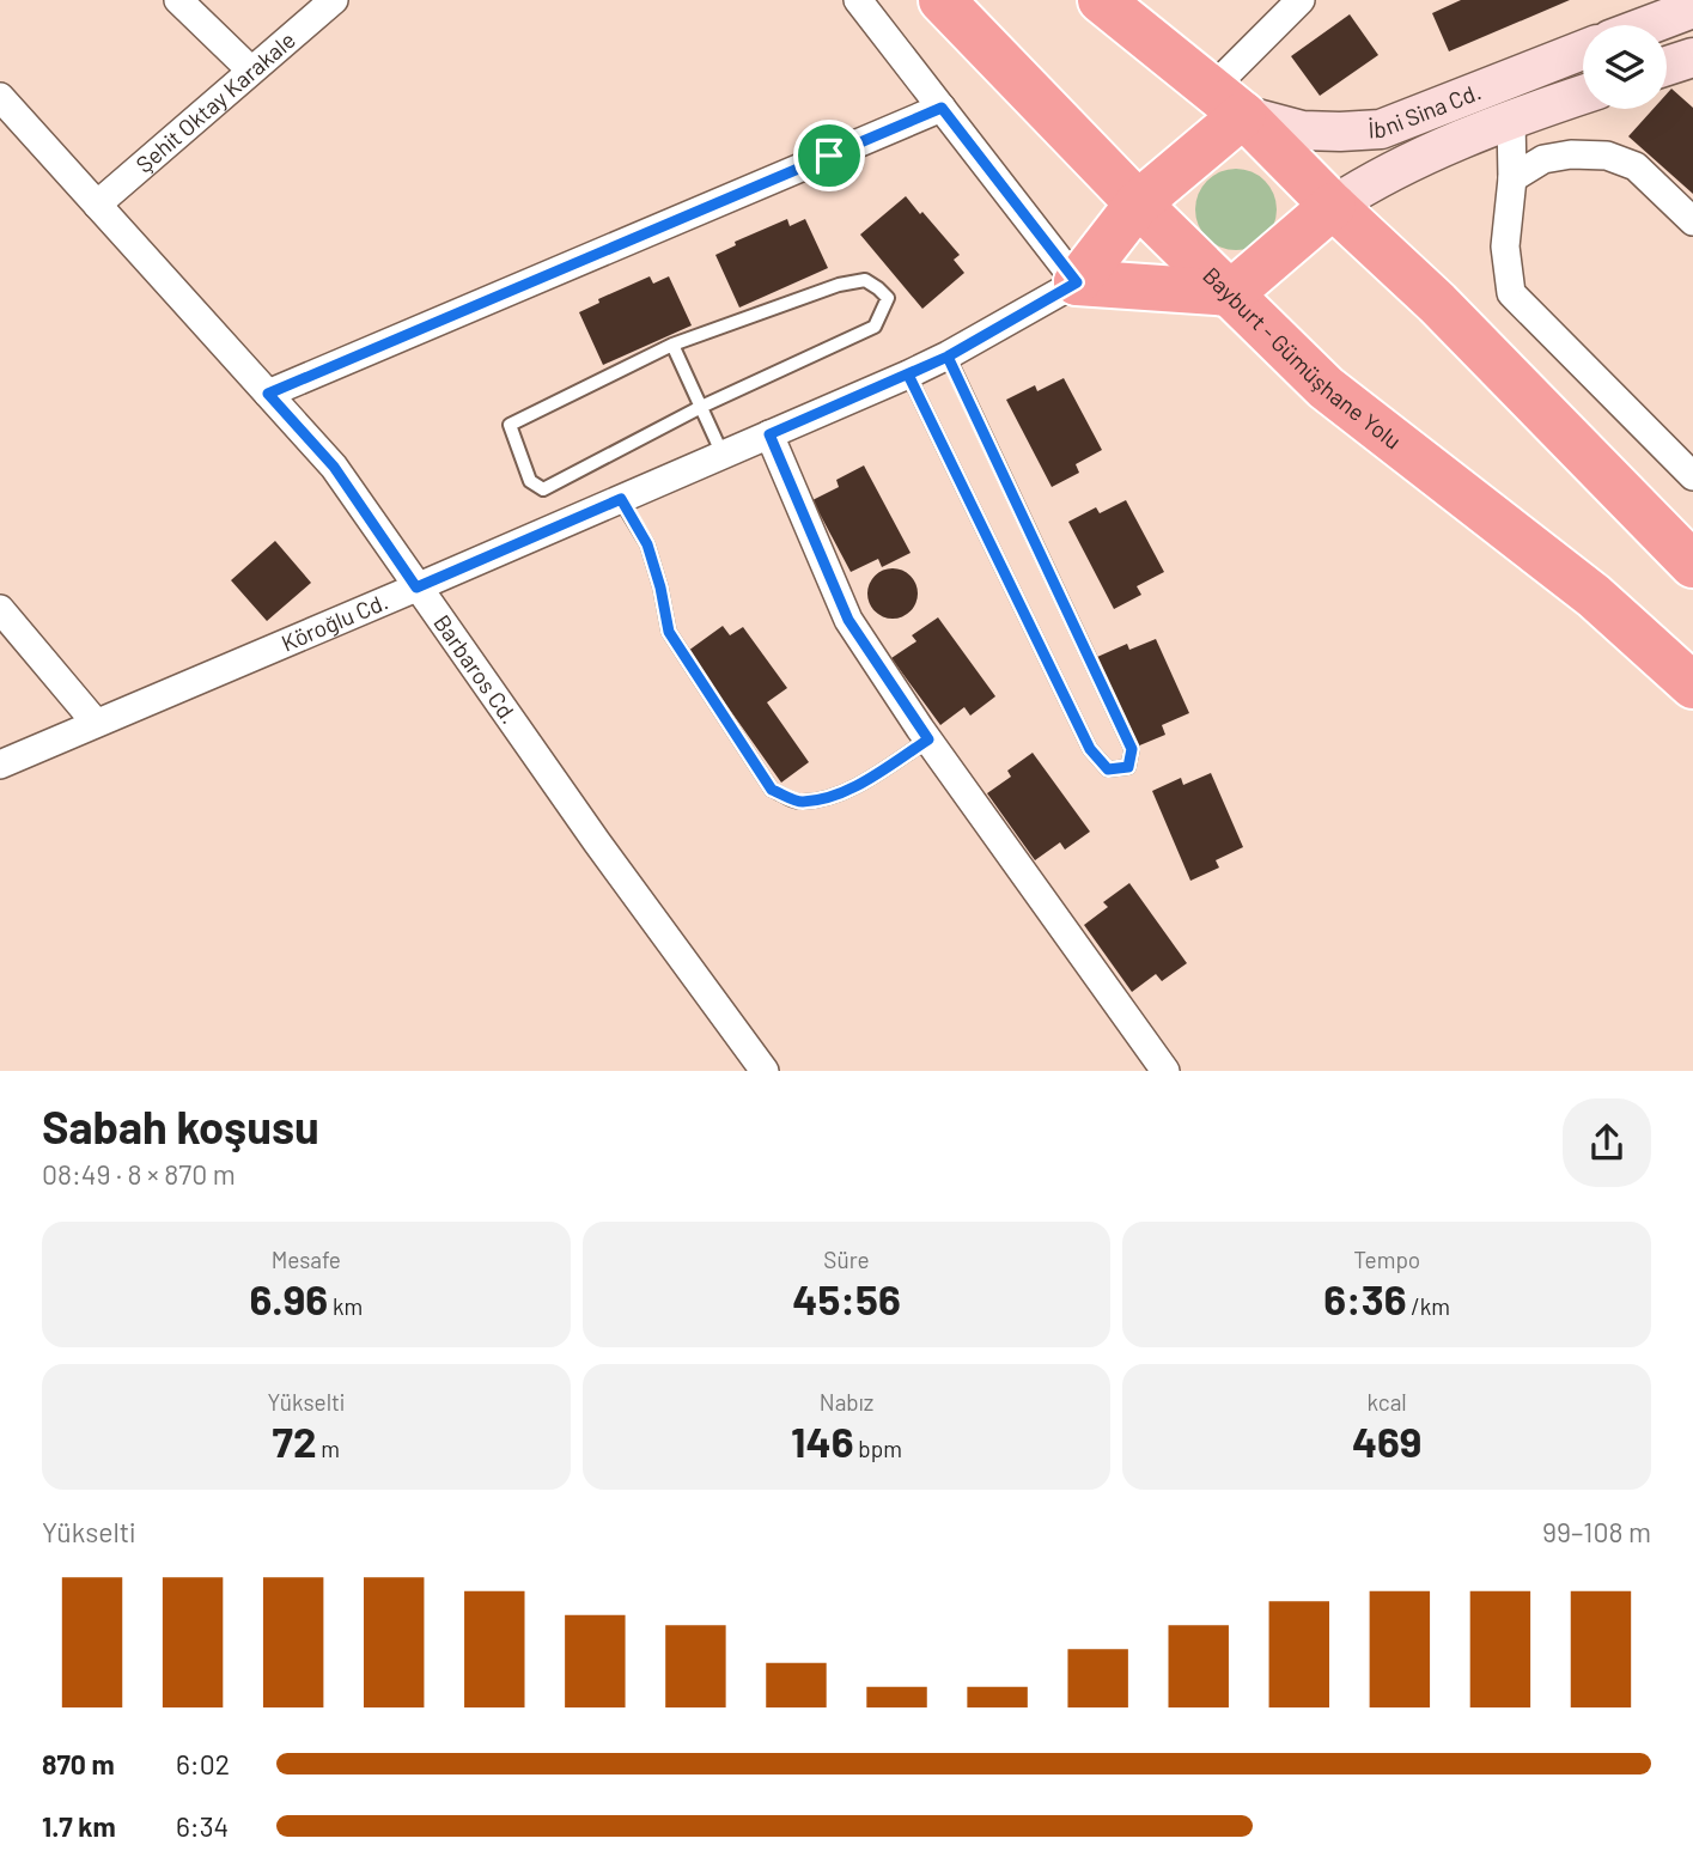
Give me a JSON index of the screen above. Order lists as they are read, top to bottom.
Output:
{
  "streets": {
    "highway": ["Bayburt - Gümüşhane Yolu"],
    "main road": ["İbni Sina Cd."],
    "street": ["Şehit Oktay Karakale", "Köroğlu Cd.", "Barbaros Cd."]
  },
  "crossings": [
    ["Şehit Oktay Karakale", "Barbaros Cd."],
    ["Köroğlu Cd.", "Barbaros Cd."]
  ],
  "page": {
    "heading": ["Sabah koşusu", "08:49 · 8 × 870 m"],
    "stats": [
      ["Mesafe", "6.96 km"],
      ["Süre", "45:56"],
      ["Tempo", "6:36 /km"],
      ["Yükselti", "72 m"],
      ["Nabız", "146 bpm"],
      ["kcal", "469"]
    ],
    "chart": ["Yükselti", "99–108 m"],
    "list": [
      {
        "name": "870 m",
        "note": "6:02"
      },
      {
        "name": "1.7 km",
        "note": "6:34"
      }
    ]
  }
}
